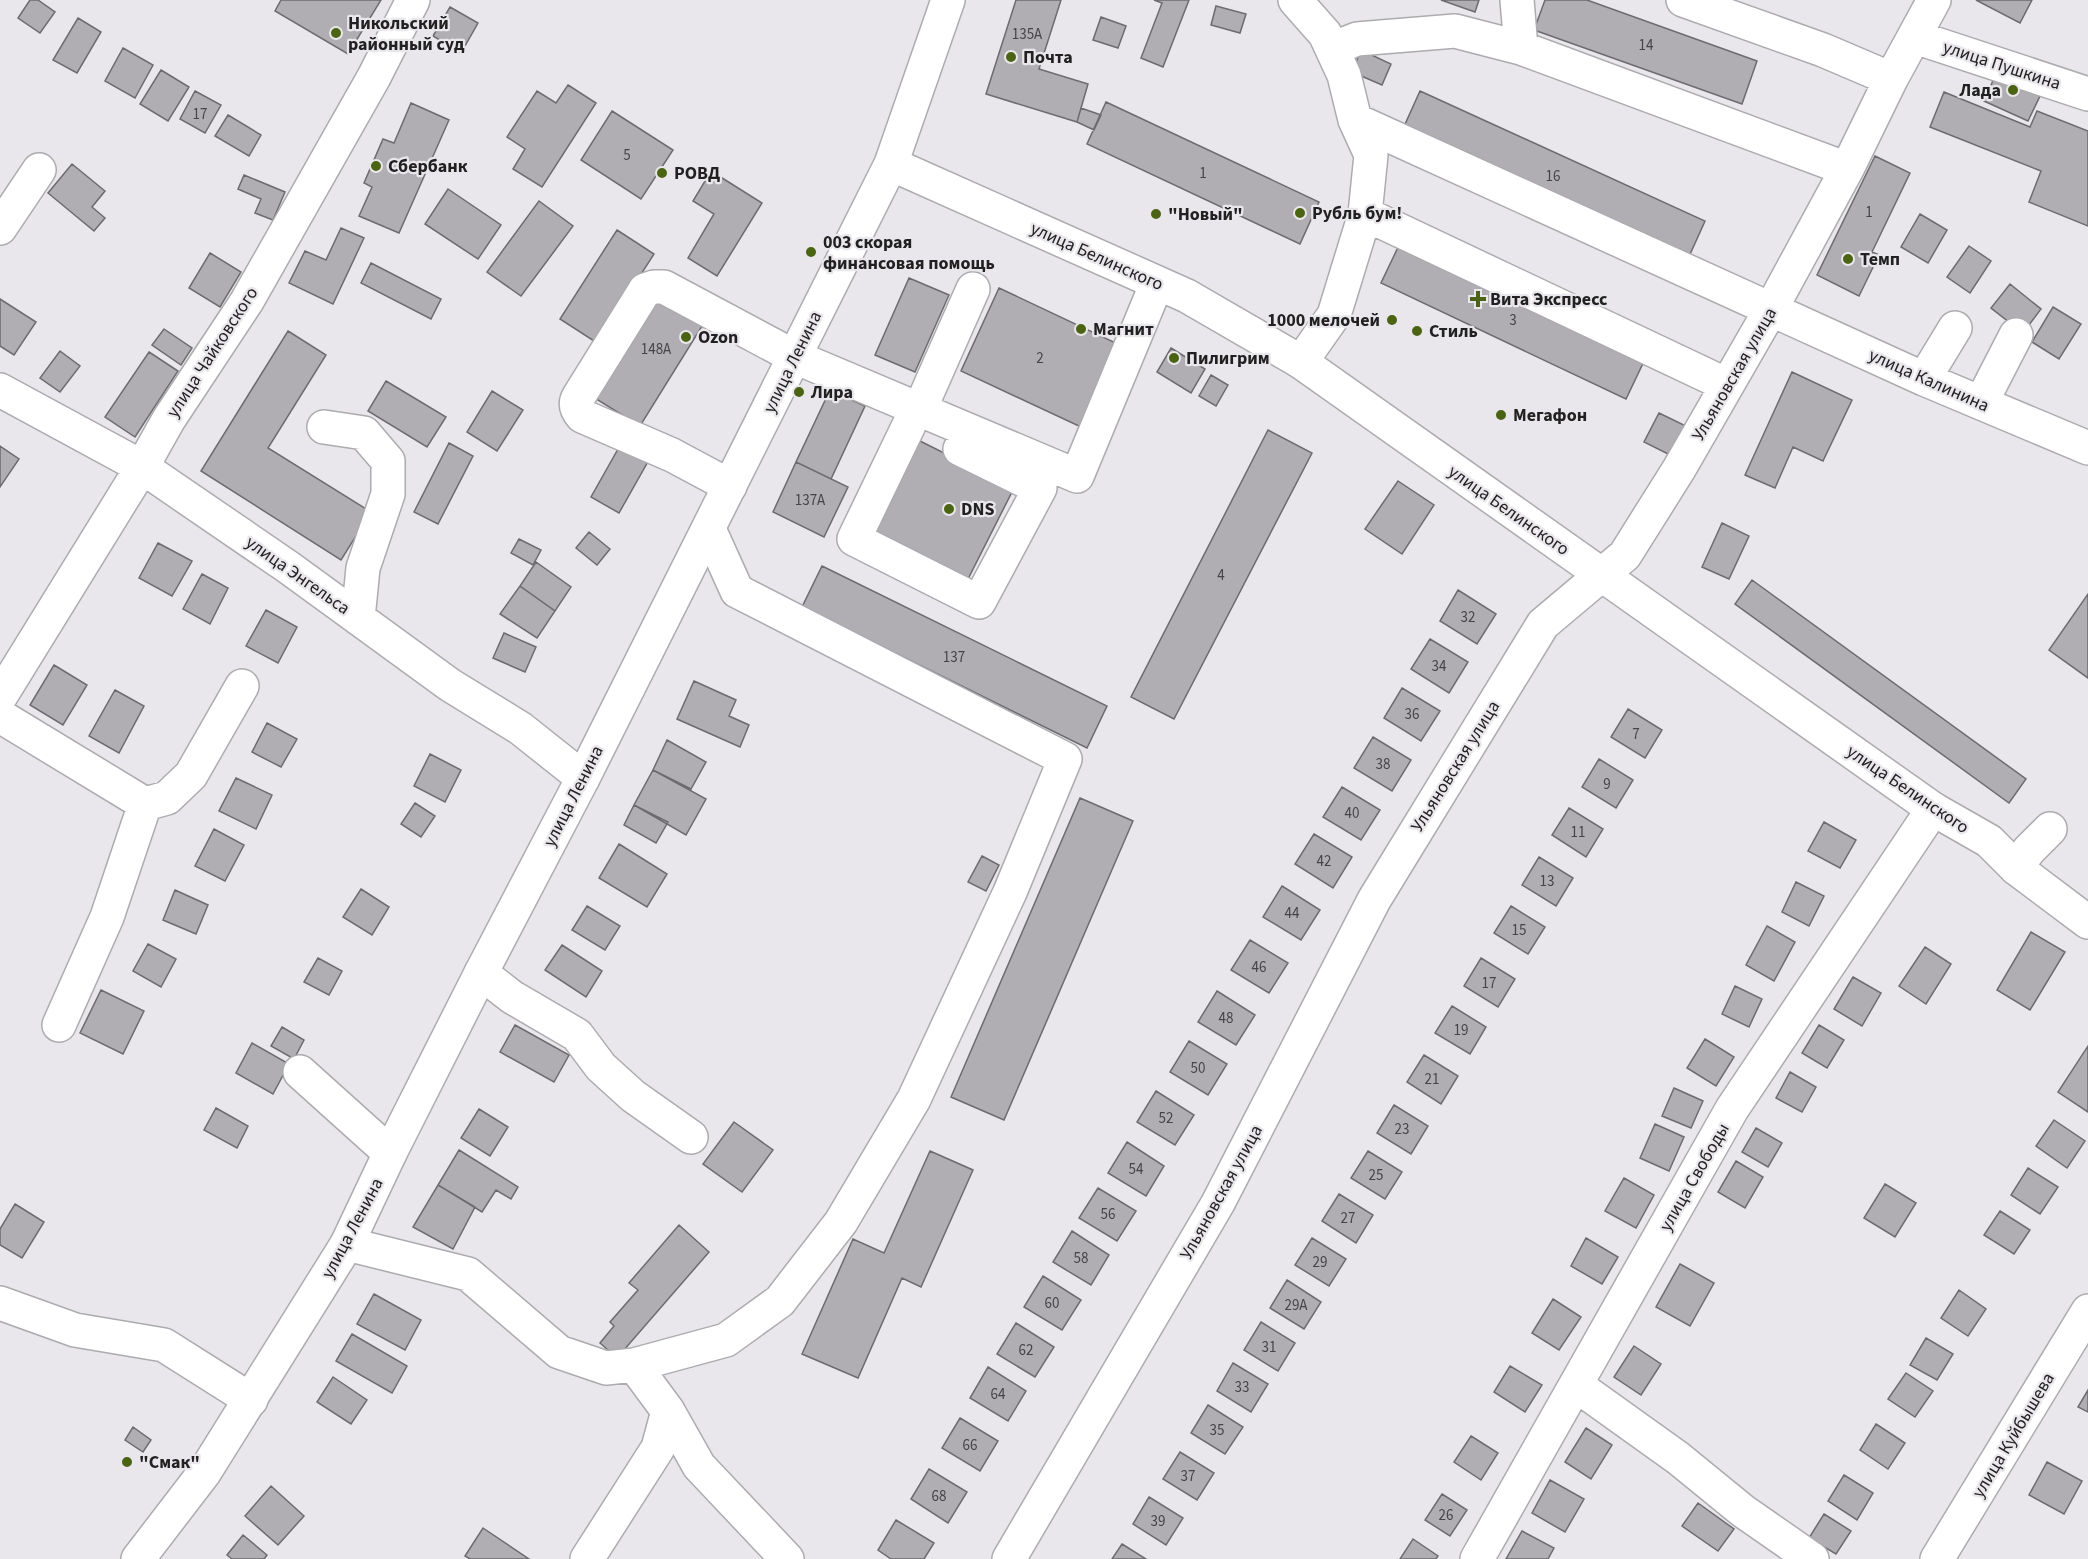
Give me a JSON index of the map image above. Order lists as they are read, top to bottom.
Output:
{
  "streets": {
    "street": [
      "улица Пушкина",
      "улица Белинского",
      "улица Чайковского",
      "улица Ленина",
      "Ульяновская улица",
      "улица Калинина",
      "улица Энгельса",
      "улица Свободы",
      "улица Куйбышева"
    ]
  },
  "crossings": [
    ["улица Пушкина", "Ульяновская улица"],
    ["улица Белинского", "улица Ленина"],
    ["улица Белинского", "Ульяновская улица"],
    ["улица Белинского", "улица Свободы"],
    ["улица Чайковского", "улица Энгельса"],
    ["улица Ленина", "улица Энгельса"],
    ["Ульяновская улица", "улица Калинина"]
  ],
  "places": {
    "other": [
      "Никольский районный суд",
      "Почта",
      "Лада",
      "Сбербанк",
      "РОВД",
      "Рубль бум!",
      "\"Новый\"",
      "003 скорая финансовая помощь",
      "Темп",
      "1000 мелочей",
      "Магнит",
      "Стиль",
      "Ozon",
      "Пилигрим",
      "Лира",
      "Мегафон",
      "DNS",
      "\"Смак\""
    ],
    "health": ["Вита Экспресс"]
  },
  "house_numbers": [
    "135А",
    "14",
    "17",
    "5",
    "1",
    "16",
    "1",
    "3",
    "148А",
    "2",
    "137А",
    "4",
    "32",
    "137",
    "34",
    "36",
    "7",
    "38",
    "9",
    "40",
    "11",
    "42",
    "13",
    "44",
    "15",
    "46",
    "17",
    "48",
    "19",
    "50",
    "21",
    "52",
    "23",
    "54",
    "25",
    "56",
    "27",
    "58",
    "29",
    "60",
    "29А",
    "31",
    "62",
    "33",
    "64",
    "35",
    "66",
    "37",
    "68",
    "26",
    "39"
  ]
}
